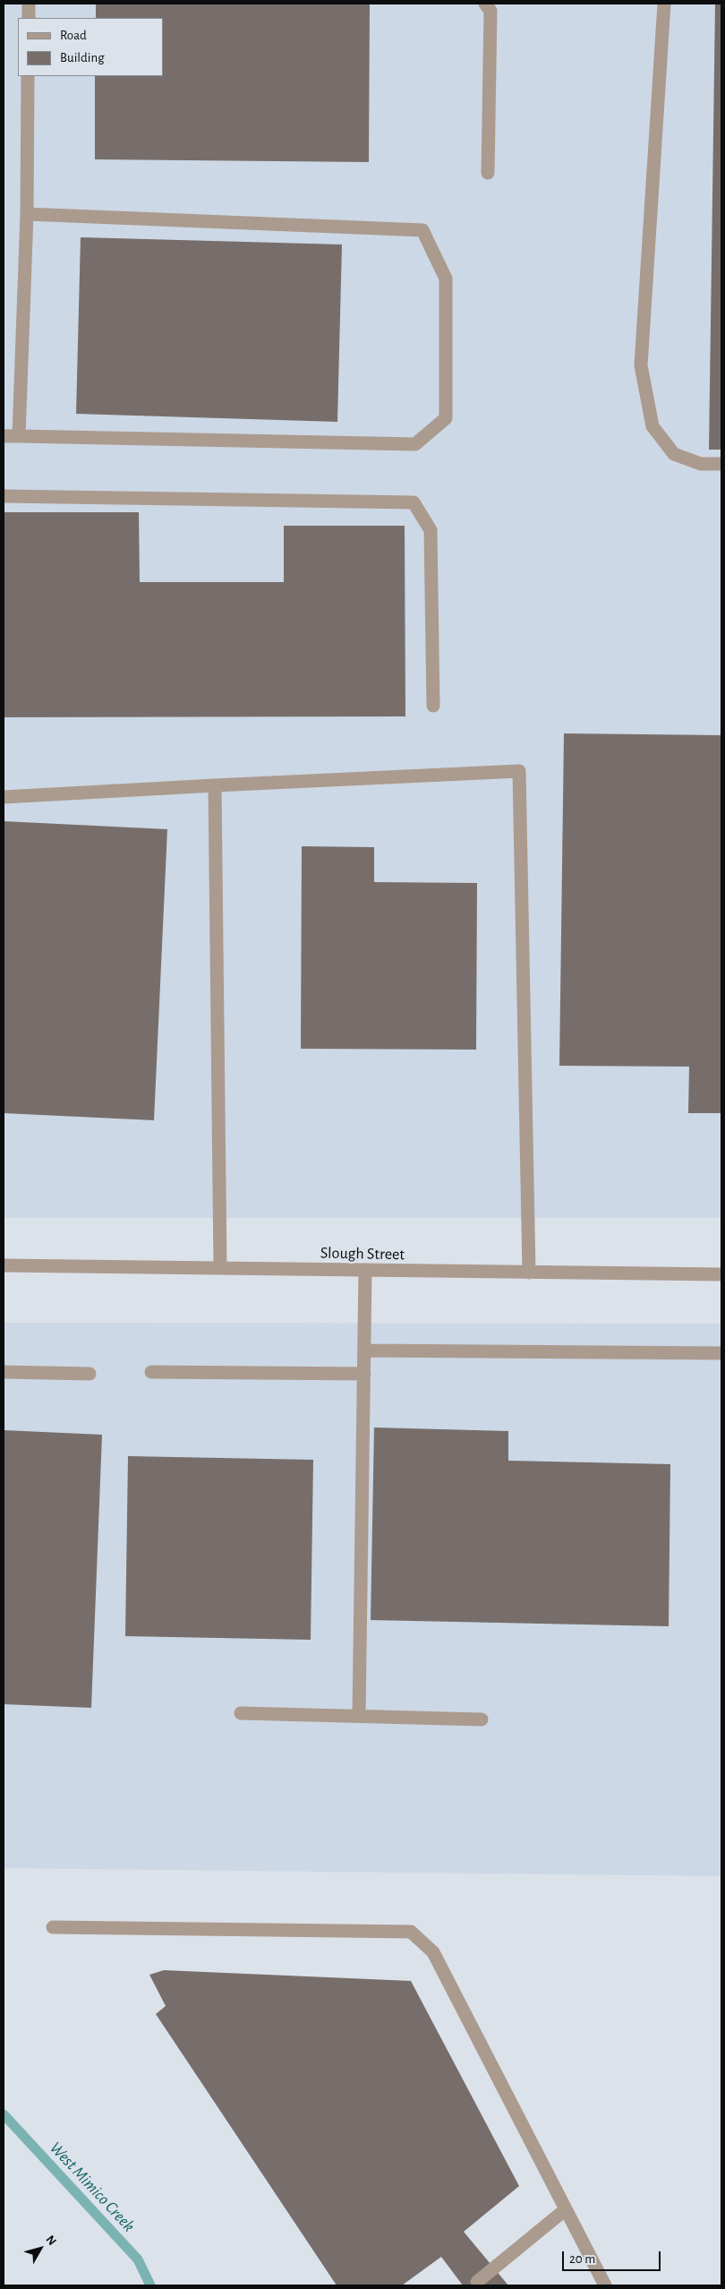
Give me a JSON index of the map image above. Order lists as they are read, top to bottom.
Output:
{
  "streets": {
    "street": ["Slough Street"]
  },
  "water": ["West Mimico Creek"],
  "legend": ["Road", "Building"],
  "scale_bar": "20 m",
  "north": "top right"
}
